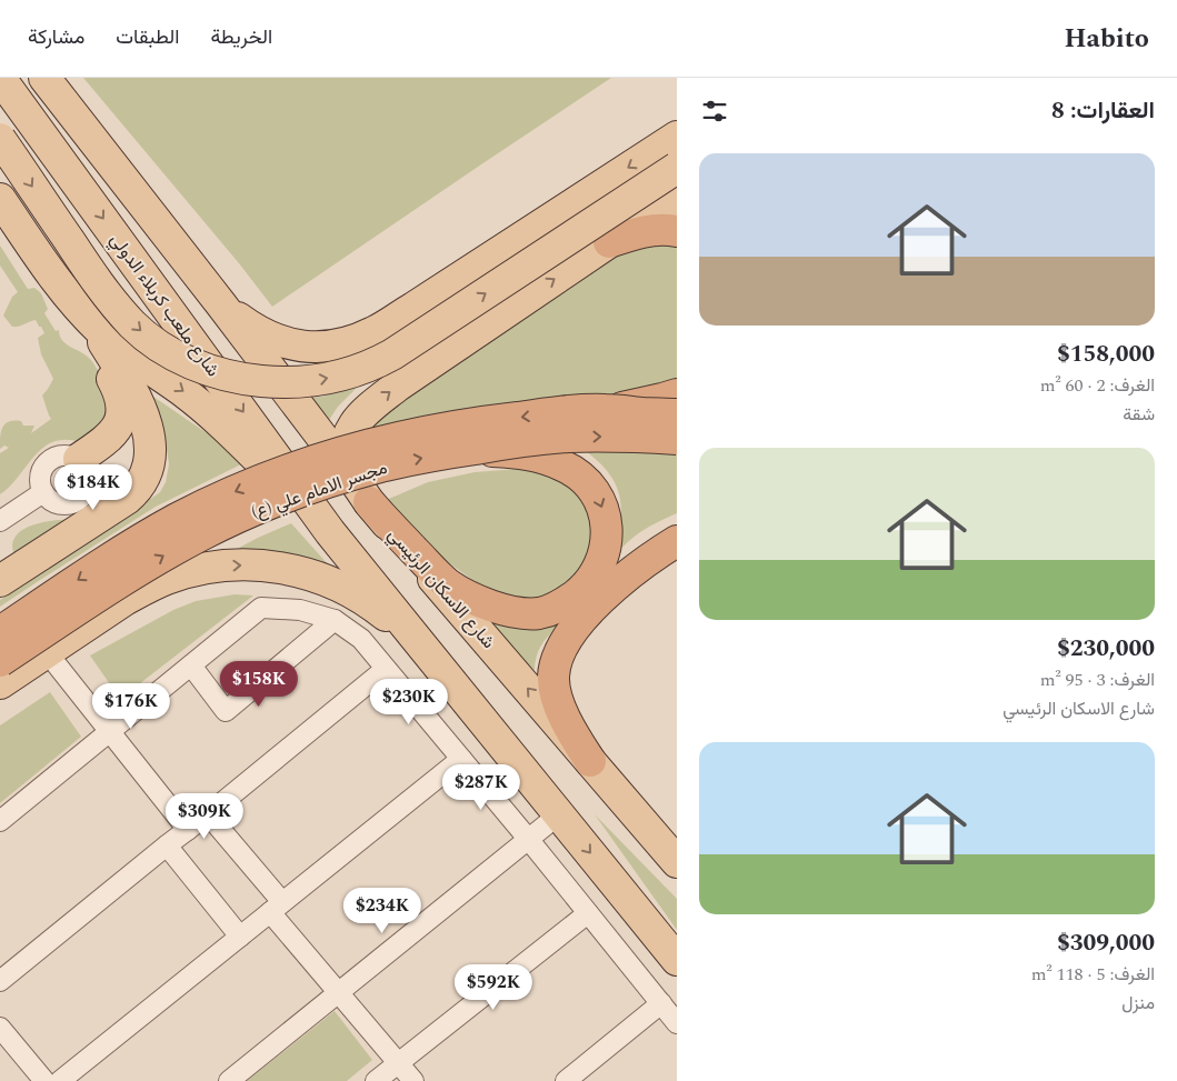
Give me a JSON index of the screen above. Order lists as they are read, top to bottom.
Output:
{
  "streets": {
    "highway": ["مجسر الامام علي (ع)"],
    "main road": ["شارع ملعب كربلاء الدولي", "شارع الاسكان الرئيسي"]
  },
  "page": {
    "header": "Habito",
    "nav": ["الخريطة", "الطبقات", "مشاركة"],
    "heading": "العقارات: 8",
    "list": [
      {
        "name": "$158,000",
        "note": "الغرف: 2 · 60 m² · شقة"
      },
      {
        "name": "$230,000",
        "note": "الغرف: 3 · 95 m² · شارع الاسكان الرئيسي"
      },
      {
        "name": "$309,000",
        "note": "الغرف: 5 · 118 m² · منزل"
      }
    ],
    "price": [
      "$184K",
      "$158K",
      "$230K",
      "$176K",
      "$287K",
      "$309K",
      "$234K",
      "$592K"
    ]
  }
}
